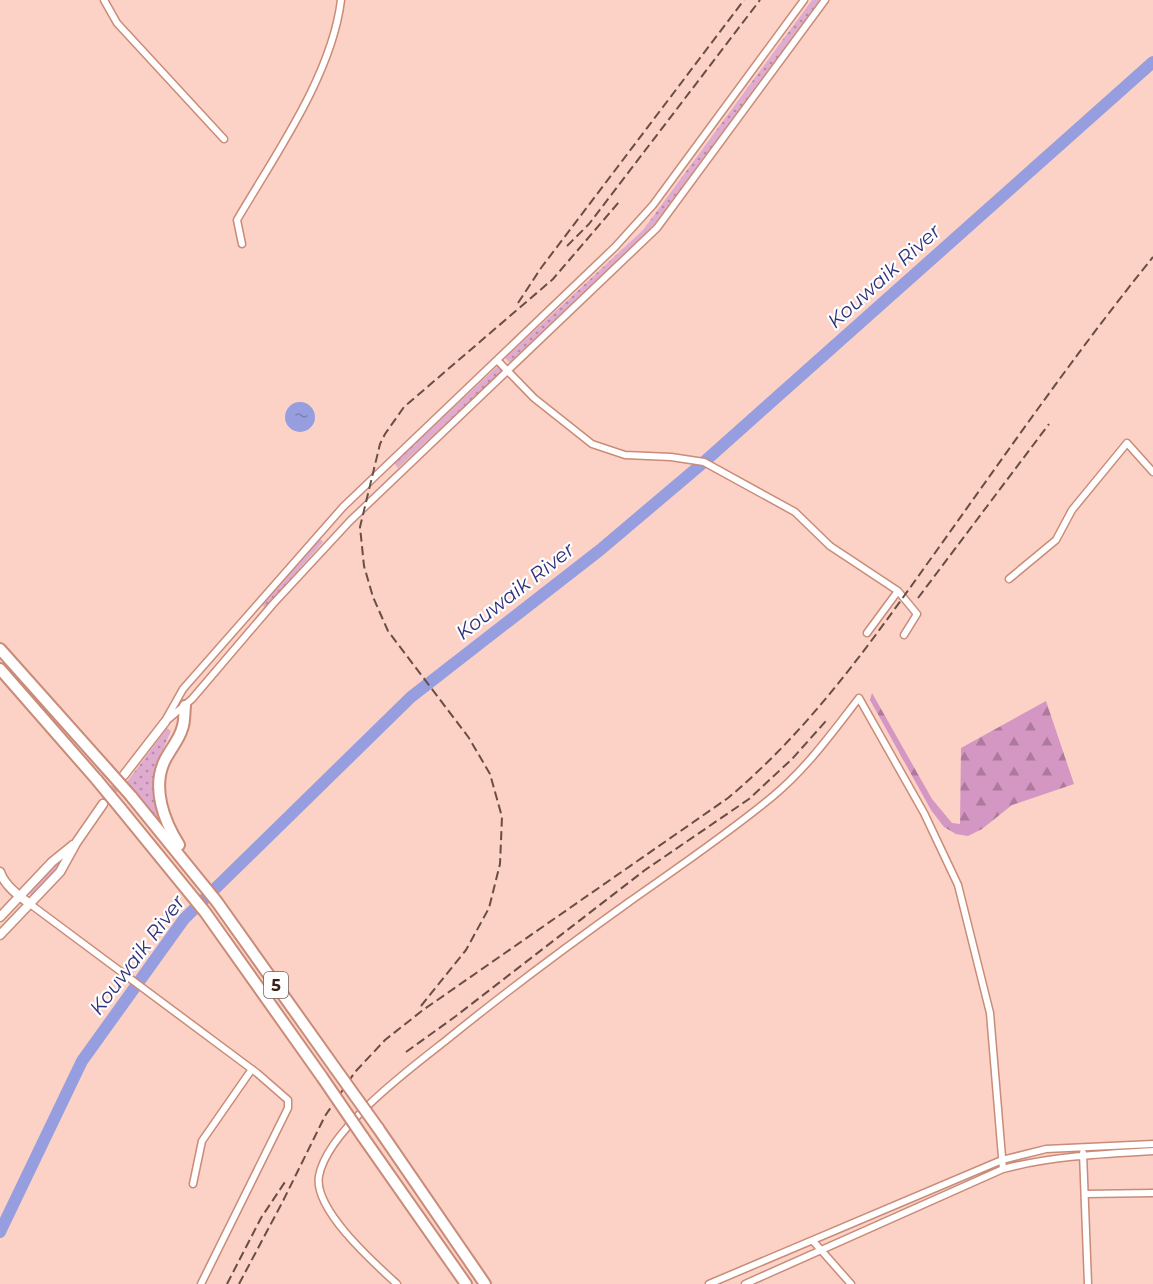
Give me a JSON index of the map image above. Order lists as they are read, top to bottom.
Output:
{
  "streets": {
    "highway": ["5"]
  },
  "water": ["Kouwaik River"]
}
